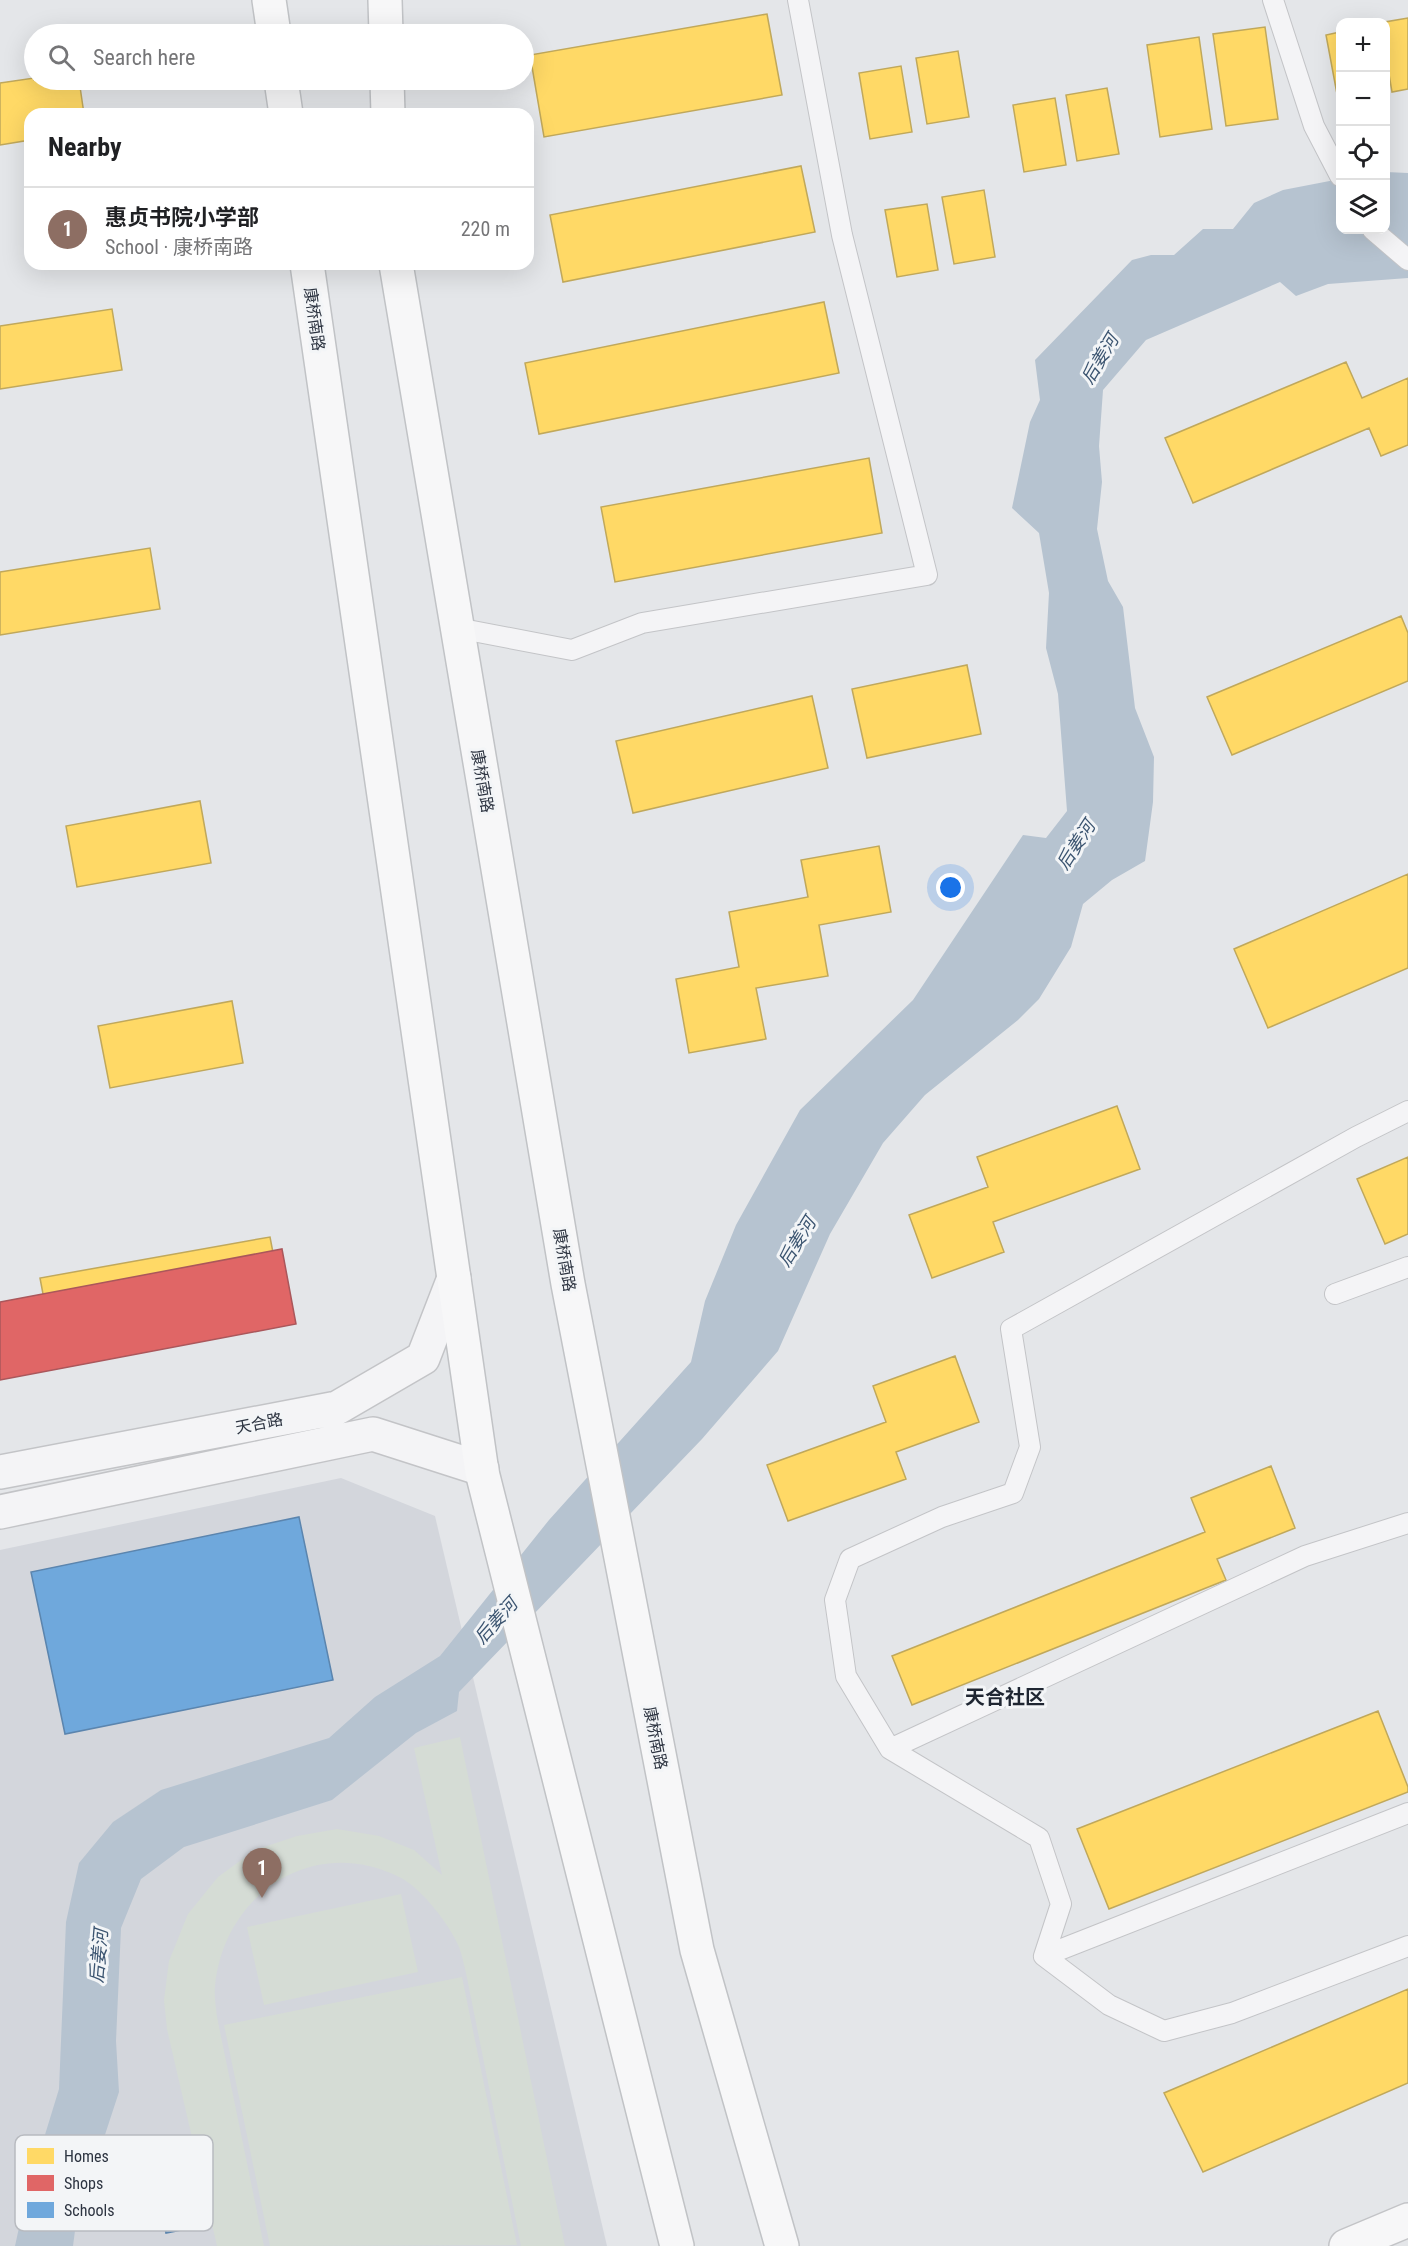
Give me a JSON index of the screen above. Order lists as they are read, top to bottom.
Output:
{
  "streets": {
    "main road": ["康桥南路"],
    "street": ["天合路"]
  },
  "crossings": [
    ["康桥南路", "天合路"]
  ],
  "districts": ["天合社区"],
  "water": ["后姜河"],
  "legend": ["Homes", "Shops", "Schools"],
  "page": {
    "map_buttons": ["+", "−"],
    "search": "Search here",
    "heading": "Nearby",
    "list": [
      {
        "mark": "1",
        "name": "惠贞书院小学部",
        "note": "School · 康桥南路",
        "value": "220 m"
      }
    ],
    "pins": "1"
  }
}
